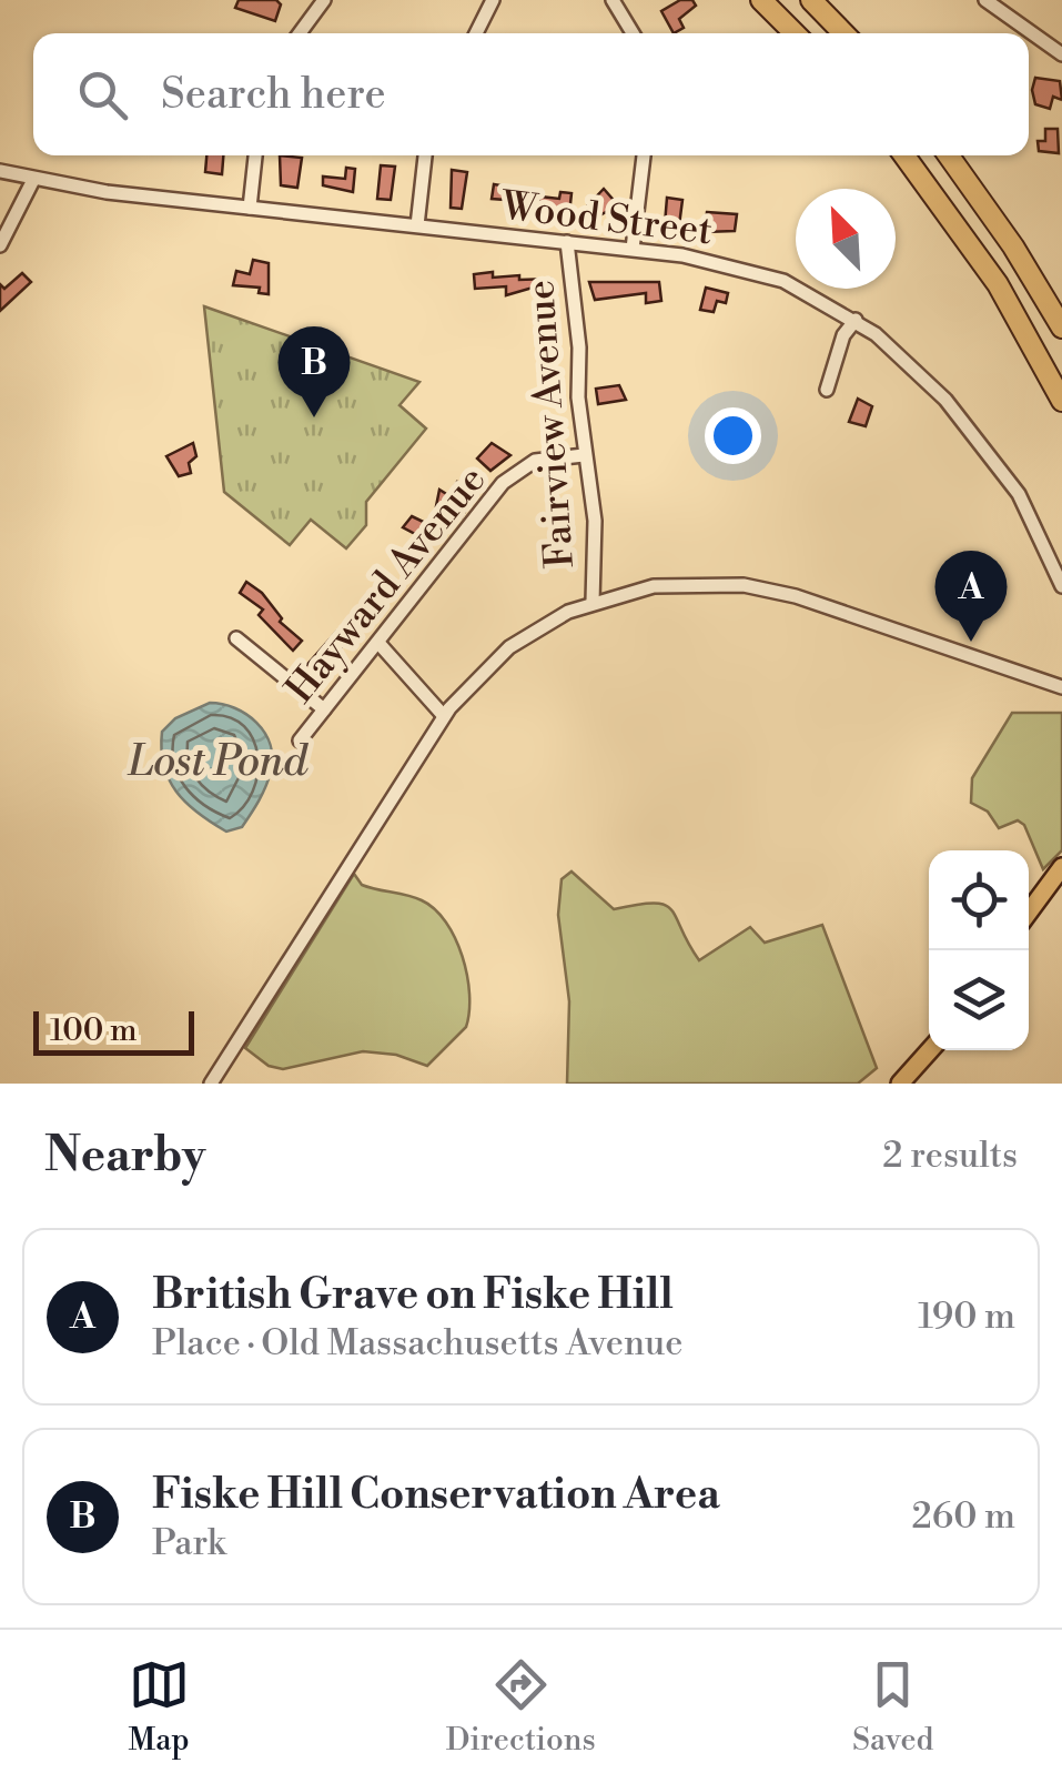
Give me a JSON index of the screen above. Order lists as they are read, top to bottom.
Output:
{
  "streets": {
    "street": ["Wood Street", "Fairview Avenue", "Hayward Avenue"]
  },
  "crossings": [
    ["Wood Street", "Fairview Avenue"],
    ["Fairview Avenue", "Hayward Avenue"]
  ],
  "water": ["Lost Pond"],
  "scale_bar": "100 m",
  "north": "top left",
  "page": {
    "search": "Search here",
    "pins": ["B", "A"],
    "scale": "100 m",
    "heading": ["Nearby", "2 results"],
    "list": [
      {
        "mark": "A",
        "name": "British Grave on Fiske Hill",
        "note": "Place · Old Massachusetts Avenue",
        "value": "190 m"
      },
      {
        "mark": "B",
        "name": "Fiske Hill Conservation Area",
        "note": "Park",
        "value": "260 m"
      }
    ],
    "nav": ["Map", "Directions", "Saved"]
  }
}
